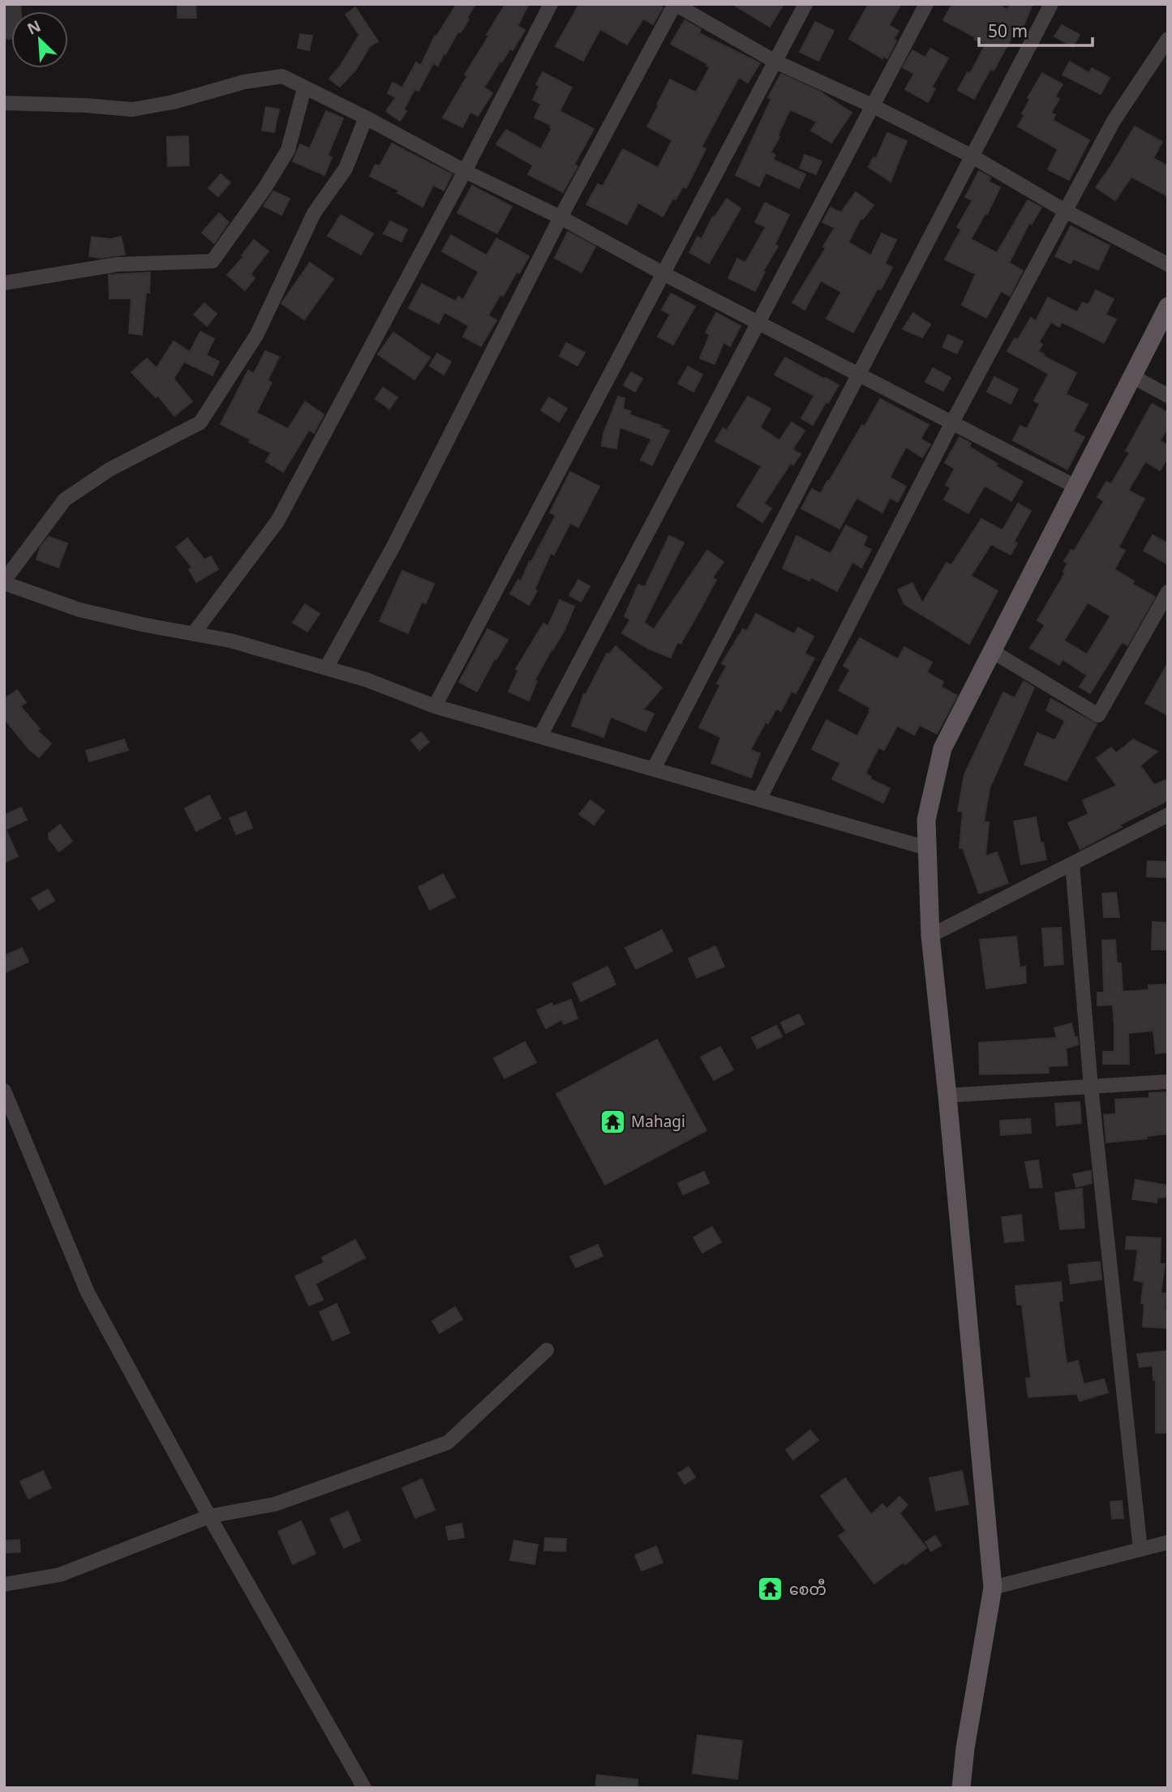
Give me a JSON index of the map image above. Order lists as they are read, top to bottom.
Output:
{
  "places": {
    "temple": ["Mahagi", "စေတီ"]
  },
  "scale_bar": "50 m",
  "north": "top left"
}
